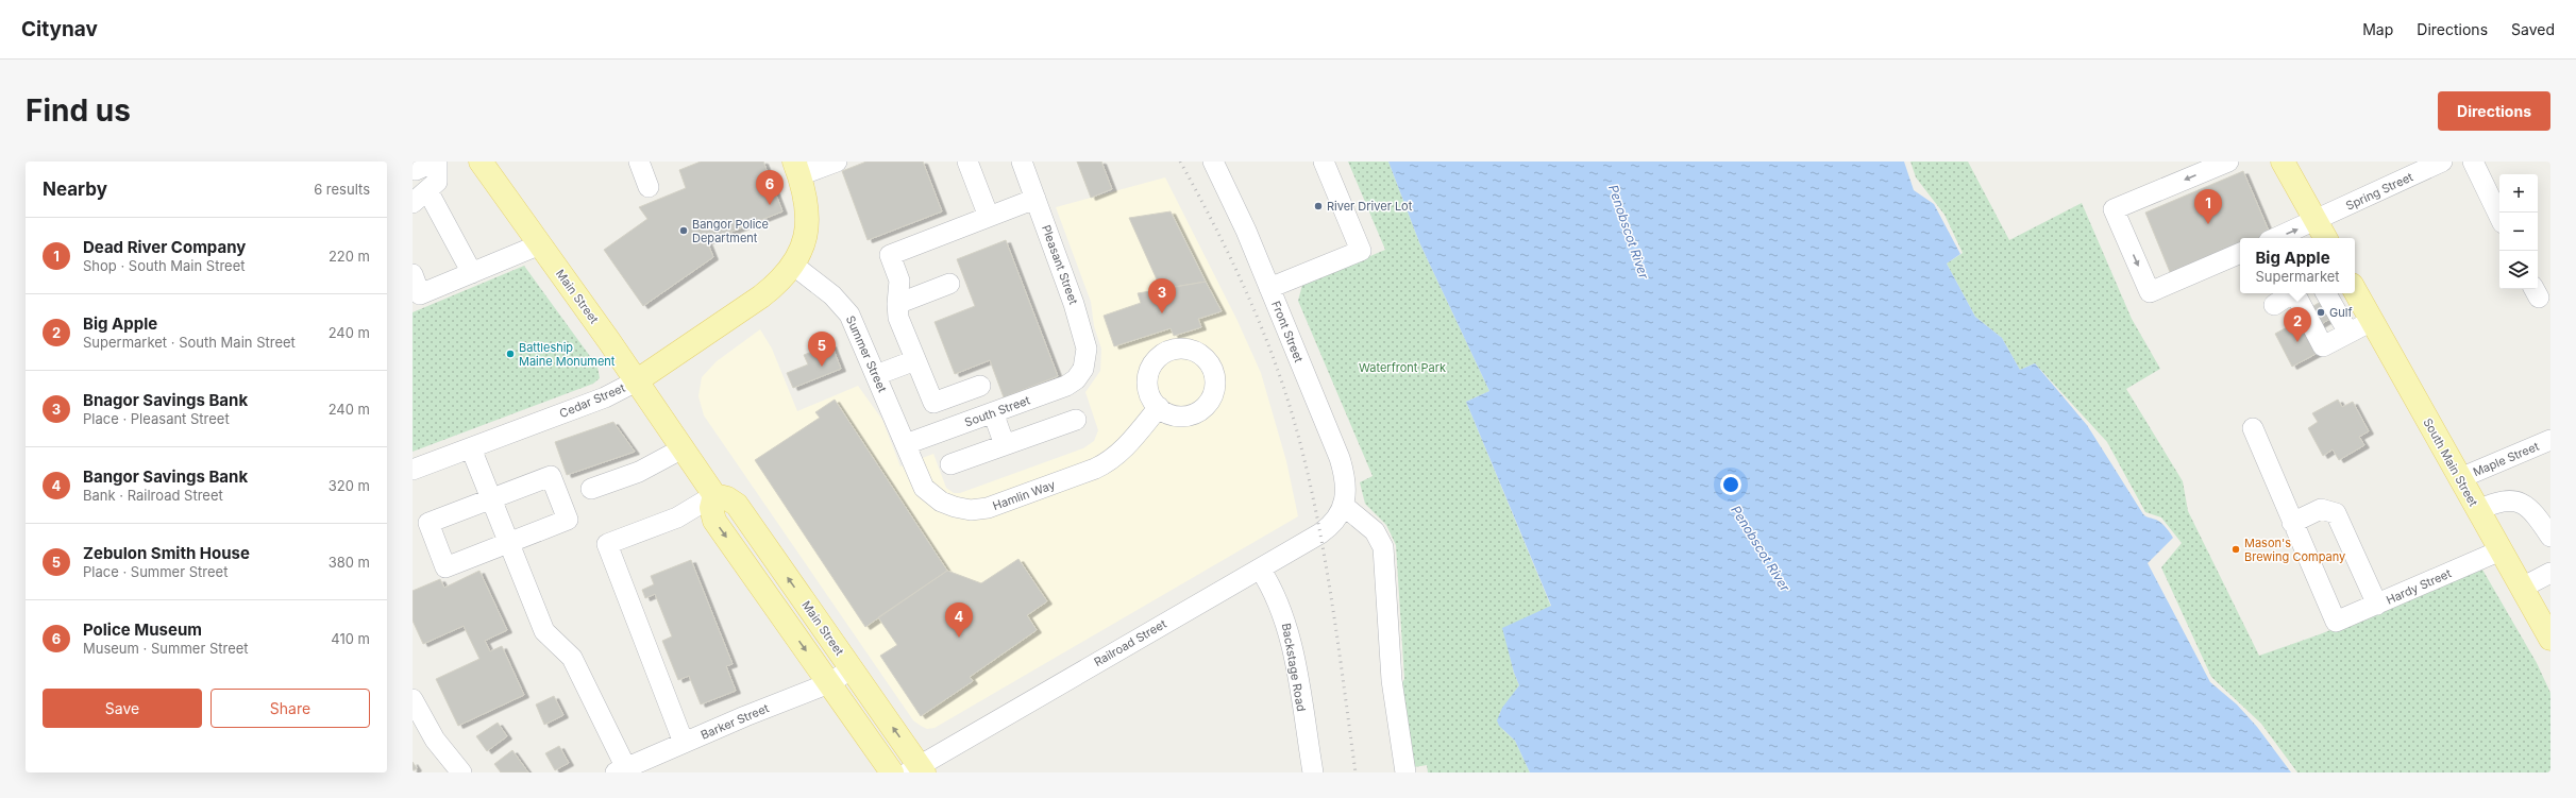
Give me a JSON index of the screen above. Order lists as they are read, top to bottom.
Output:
{
  "streets": {
    "main road": ["Main Street", "Cedar Street", "South Main Street"],
    "street": [
      "Spring Street",
      "Pleasant Street",
      "Front Street",
      "Summer Street",
      "South Street",
      "Maple Street",
      "Hamlin Way",
      "Hardy Street",
      "Railroad Street",
      "Backstage Road",
      "Barker Street"
    ]
  },
  "crossings": [
    ["Pleasant Street", "South Street"],
    ["Main Street", "Cedar Street"],
    ["Main Street", "Railroad Street"],
    ["Main Street", "Barker Street"],
    ["Front Street", "Railroad Street"],
    ["Summer Street", "Cedar Street"],
    ["Summer Street", "South Street"],
    ["Summer Street", "Hamlin Way"],
    ["South Street", "Hamlin Way"],
    ["Maple Street", "South Main Street"],
    ["South Main Street", "Hardy Street"],
    ["Railroad Street", "Backstage Road"]
  ],
  "water": ["Penobscot River"],
  "parks": ["Waterfront Park"],
  "places": [
    "River Driver Lot",
    "Bangor Police Department",
    "Gulf",
    "Battleship Maine Monument",
    "Mason's Brewing Company"
  ],
  "page": {
    "header": "Citynav",
    "nav": ["Map", "Directions", "Saved"],
    "buttons": [
      "Directions",
      ["Save", "Share"]
    ],
    "title": "Find us",
    "heading": ["Nearby", "6 results"],
    "pins": [
      "6",
      "1",
      "3",
      "2",
      "5",
      "4"
    ],
    "map_buttons": ["+", "−"],
    "list": [
      {
        "mark": "1",
        "name": "Dead River Company",
        "note": "Shop · South Main Street",
        "value": "220 m"
      },
      {
        "mark": "2",
        "name": "Big Apple",
        "note": "Supermarket · South Main Street",
        "value": "240 m"
      },
      {
        "mark": "3",
        "name": "Bnagor Savings Bank",
        "note": "Place · Pleasant Street",
        "value": "240 m"
      },
      {
        "mark": "4",
        "name": "Bangor Savings Bank",
        "note": "Bank · Railroad Street",
        "value": "320 m"
      },
      {
        "mark": "5",
        "name": "Zebulon Smith House",
        "note": "Place · Summer Street",
        "value": "380 m"
      },
      {
        "mark": "6",
        "name": "Police Museum",
        "note": "Museum · Summer Street",
        "value": "410 m"
      }
    ],
    "popup": ["Big Apple", "Supermarket"]
  }
}
